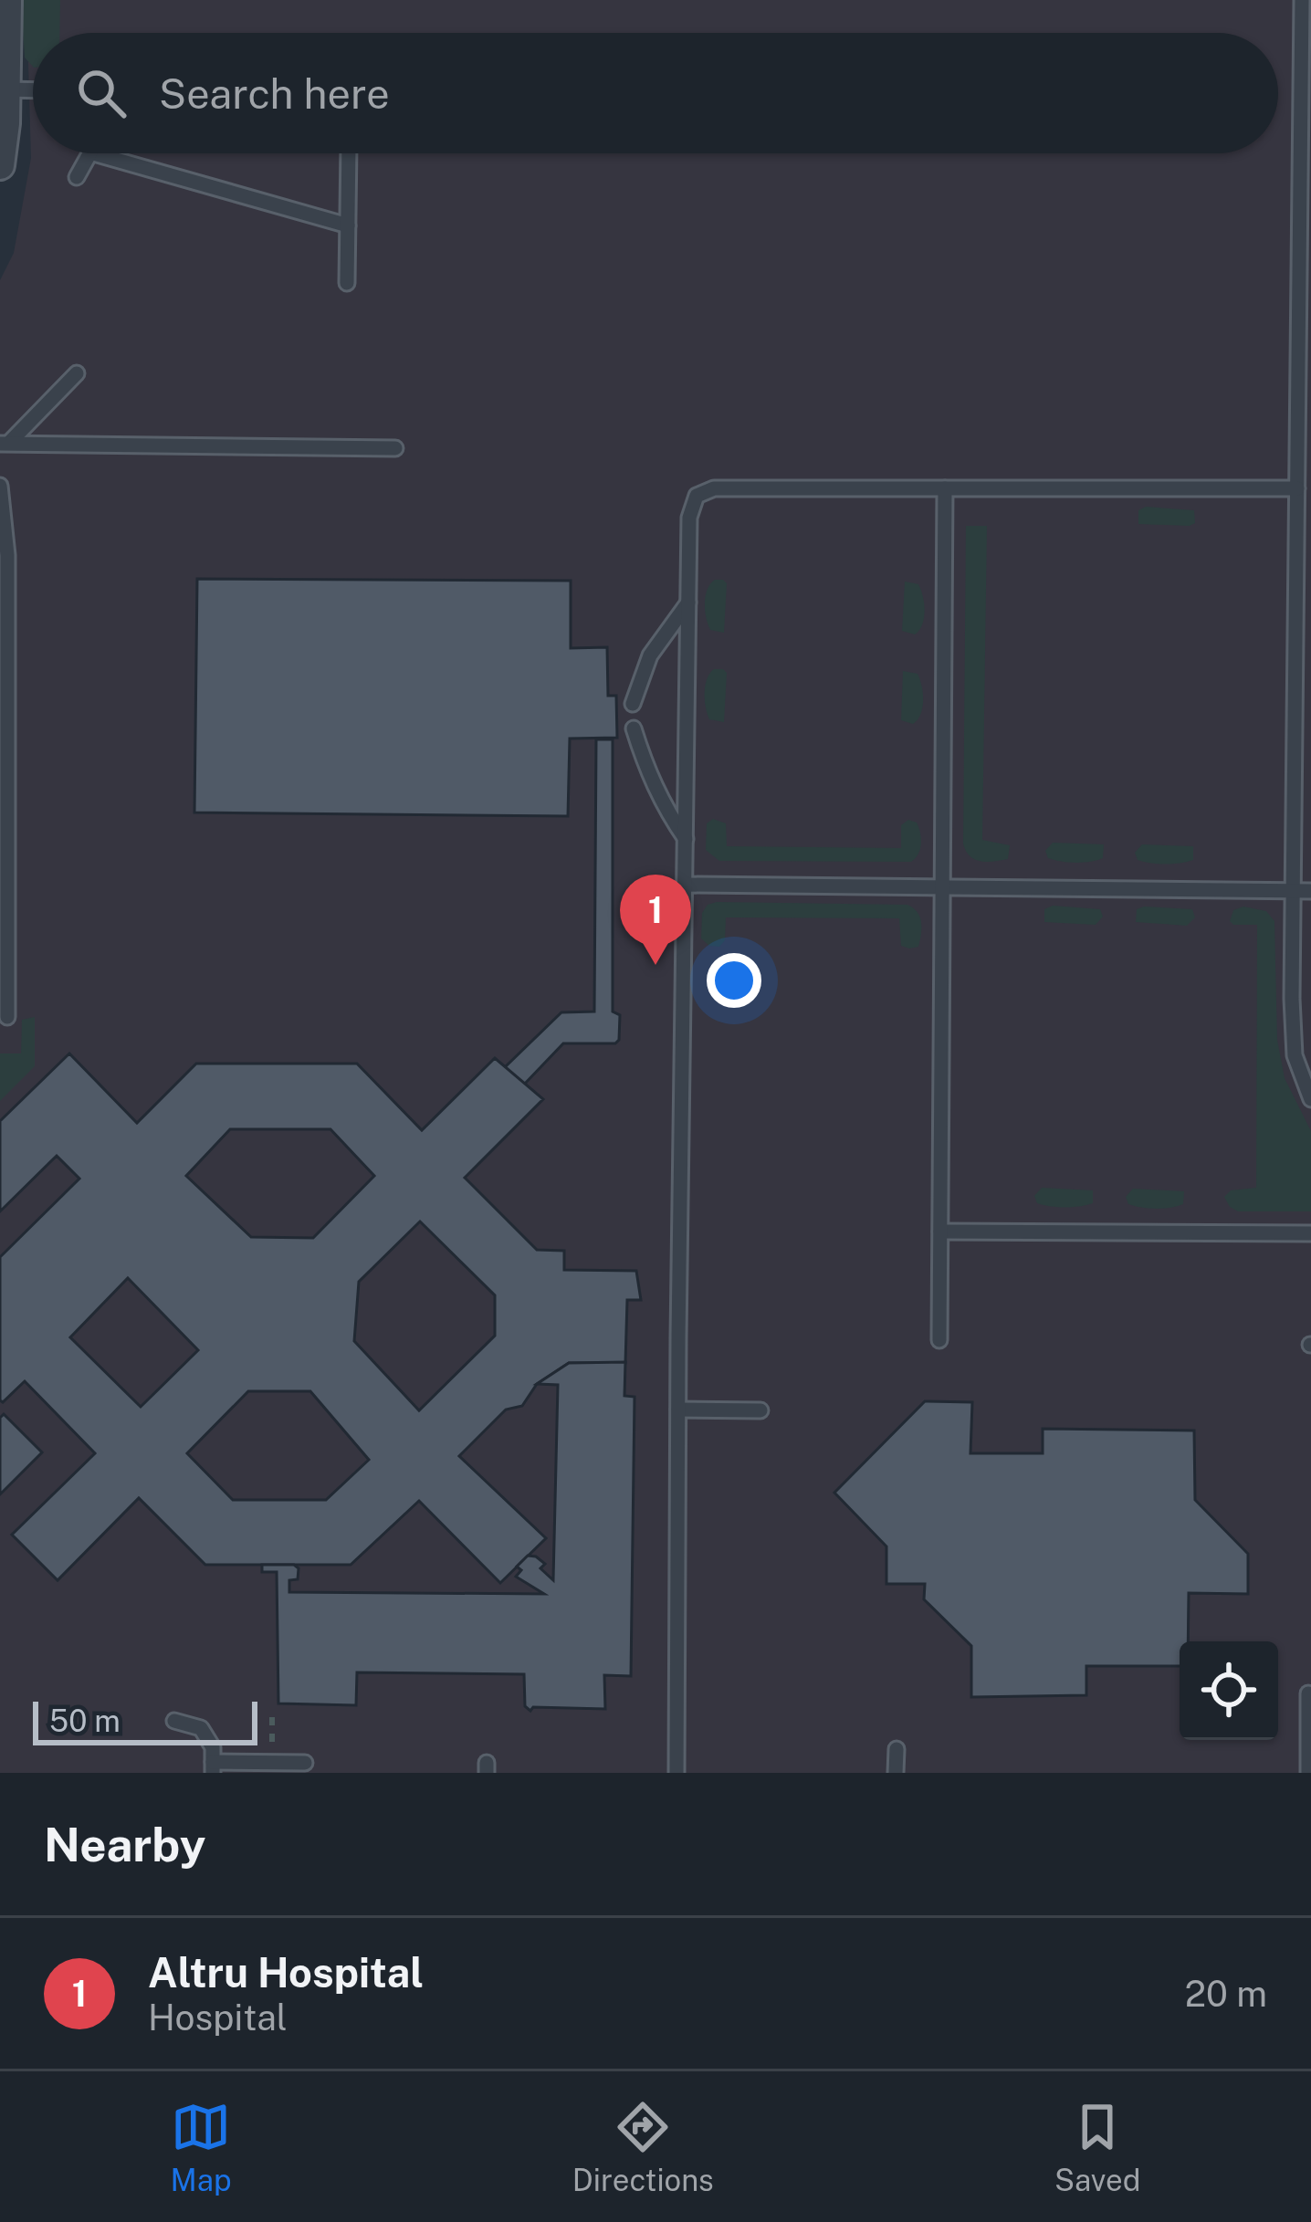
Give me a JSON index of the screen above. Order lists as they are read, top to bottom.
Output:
{
  "scale_bar": "50 m",
  "page": {
    "search": "Search here",
    "pins": "1",
    "scale": "50 m",
    "heading": "Nearby",
    "list": [
      {
        "mark": "1",
        "name": "Altru Hospital",
        "note": "Hospital",
        "value": "20 m"
      }
    ],
    "nav": ["Map", "Directions", "Saved"]
  }
}
